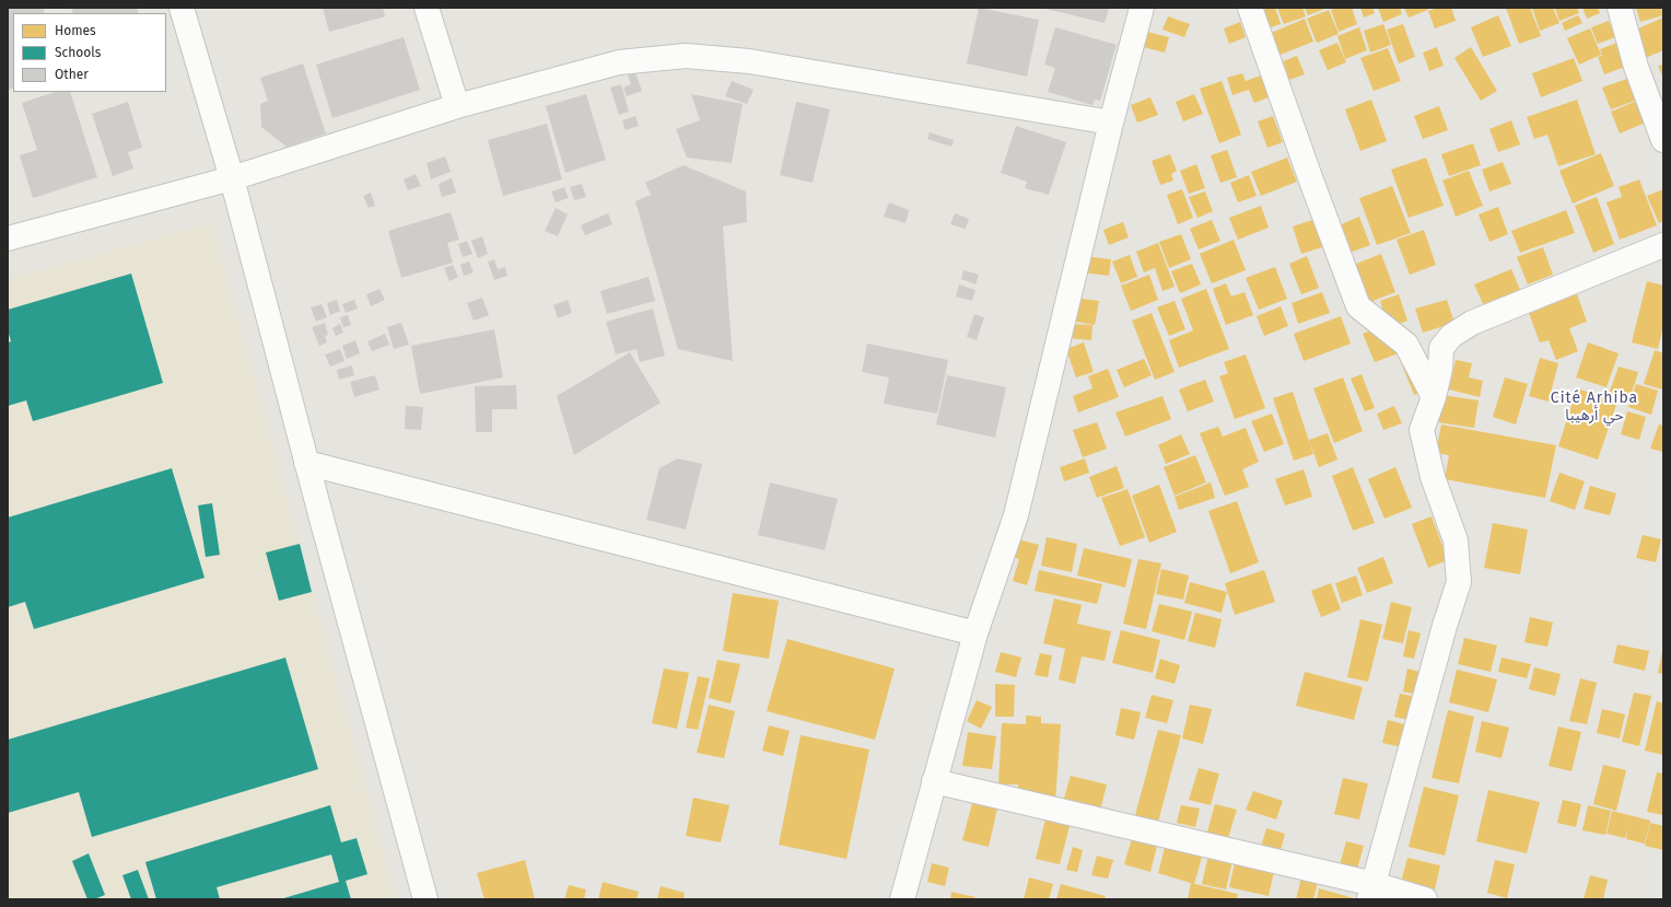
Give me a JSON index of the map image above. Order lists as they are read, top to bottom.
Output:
{
  "districts": ["Cité Arhiba حي أرهيبا"],
  "legend": ["Homes", "Schools", "Other"]
}
